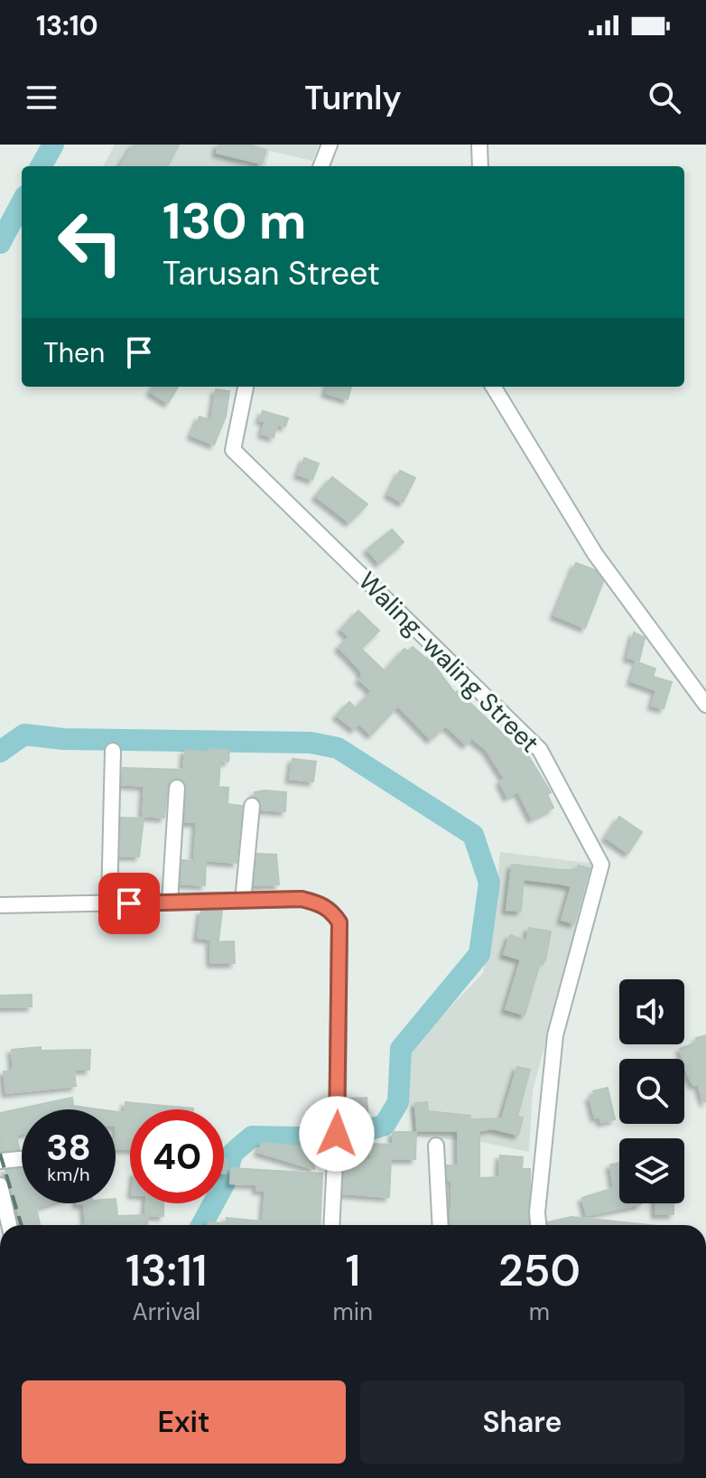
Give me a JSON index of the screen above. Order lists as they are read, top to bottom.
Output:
{
  "streets": {
    "street": ["Waling-waling Street"]
  },
  "page": {
    "status": "13:10",
    "header": "Turnly",
    "turn": ["130 m", "Tarusan Street"],
    "then": "Then",
    "speed": "38 km/h",
    "limit": "40",
    "eta": [
      "13:11",
      "Arrival",
      "1",
      "min",
      "250",
      "m"
    ],
    "buttons": ["Exit", "Share"]
  }
}
